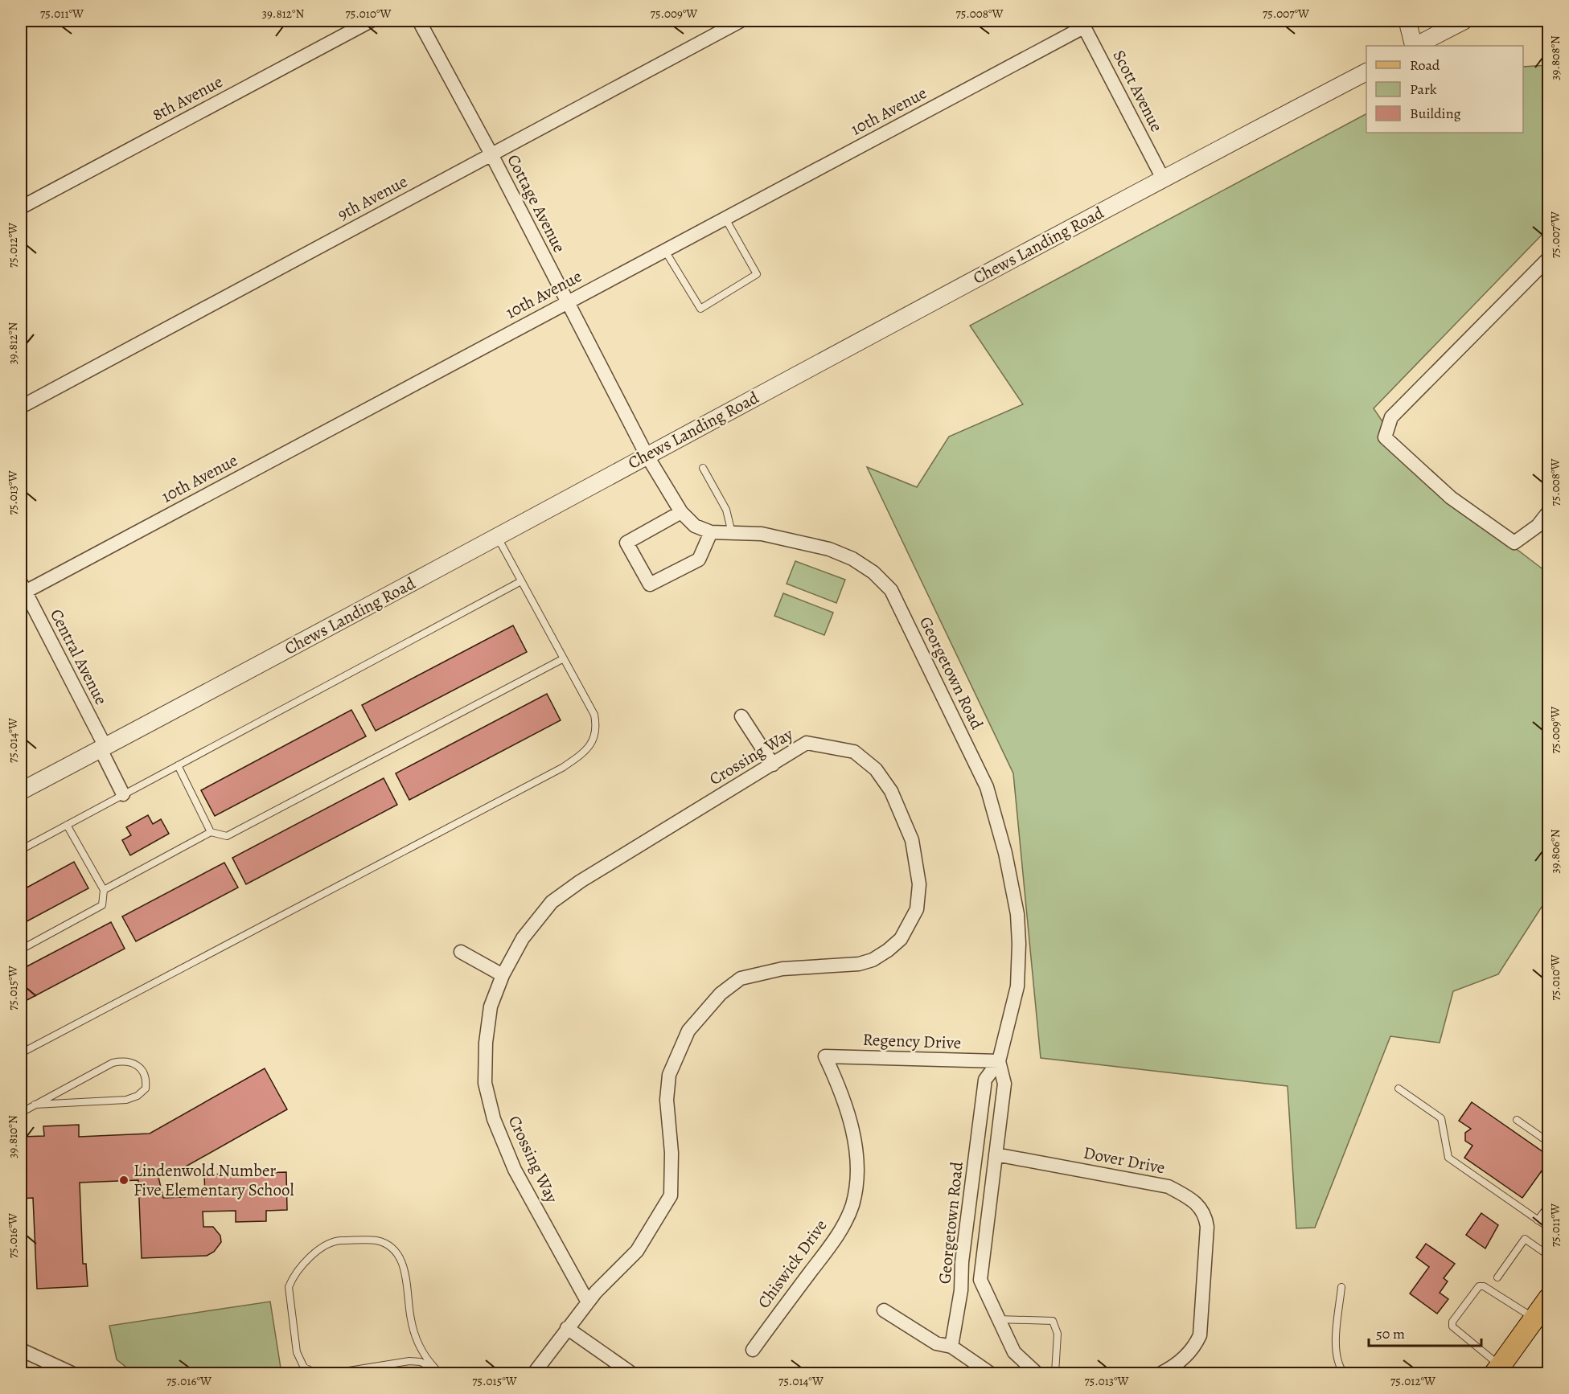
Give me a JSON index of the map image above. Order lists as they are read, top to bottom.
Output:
{
  "streets": {
    "street": [
      "Scott Avenue",
      "8th Avenue",
      "10th Avenue",
      "9th Avenue",
      "Cottage Avenue",
      "Chews Landing Road",
      "Central Avenue",
      "Georgetown Road",
      "Crossing Way",
      "Regency Drive",
      "Dover Drive",
      "Chiswick Drive"
    ]
  },
  "crossings": [
    ["Scott Avenue", "10th Avenue"],
    ["Scott Avenue", "Chews Landing Road"],
    ["10th Avenue", "Cottage Avenue"],
    ["10th Avenue", "Central Avenue"],
    ["9th Avenue", "Cottage Avenue"],
    ["Cottage Avenue", "Chews Landing Road"],
    ["Cottage Avenue", "Georgetown Road"],
    ["Chews Landing Road", "Central Avenue"],
    ["Chews Landing Road", "Georgetown Road"],
    ["Georgetown Road", "Regency Drive"],
    ["Georgetown Road", "Dover Drive"],
    ["Regency Drive", "Chiswick Drive"]
  ],
  "places": ["Lindenwold Number Five Elementary School"],
  "legend": ["Road", "Park", "Building"],
  "scale_bar": "50 m",
  "coordinates": [
    "75.011°W",
    "39.812°N",
    "75.010°W",
    "75.009°W",
    "75.008°W",
    "75.007°W",
    "39.808°N",
    "75.012°W",
    "75.013°W",
    "75.014°W",
    "39.806°N",
    "75.015°W",
    "39.810°N",
    "75.016°W"
  ]
}
